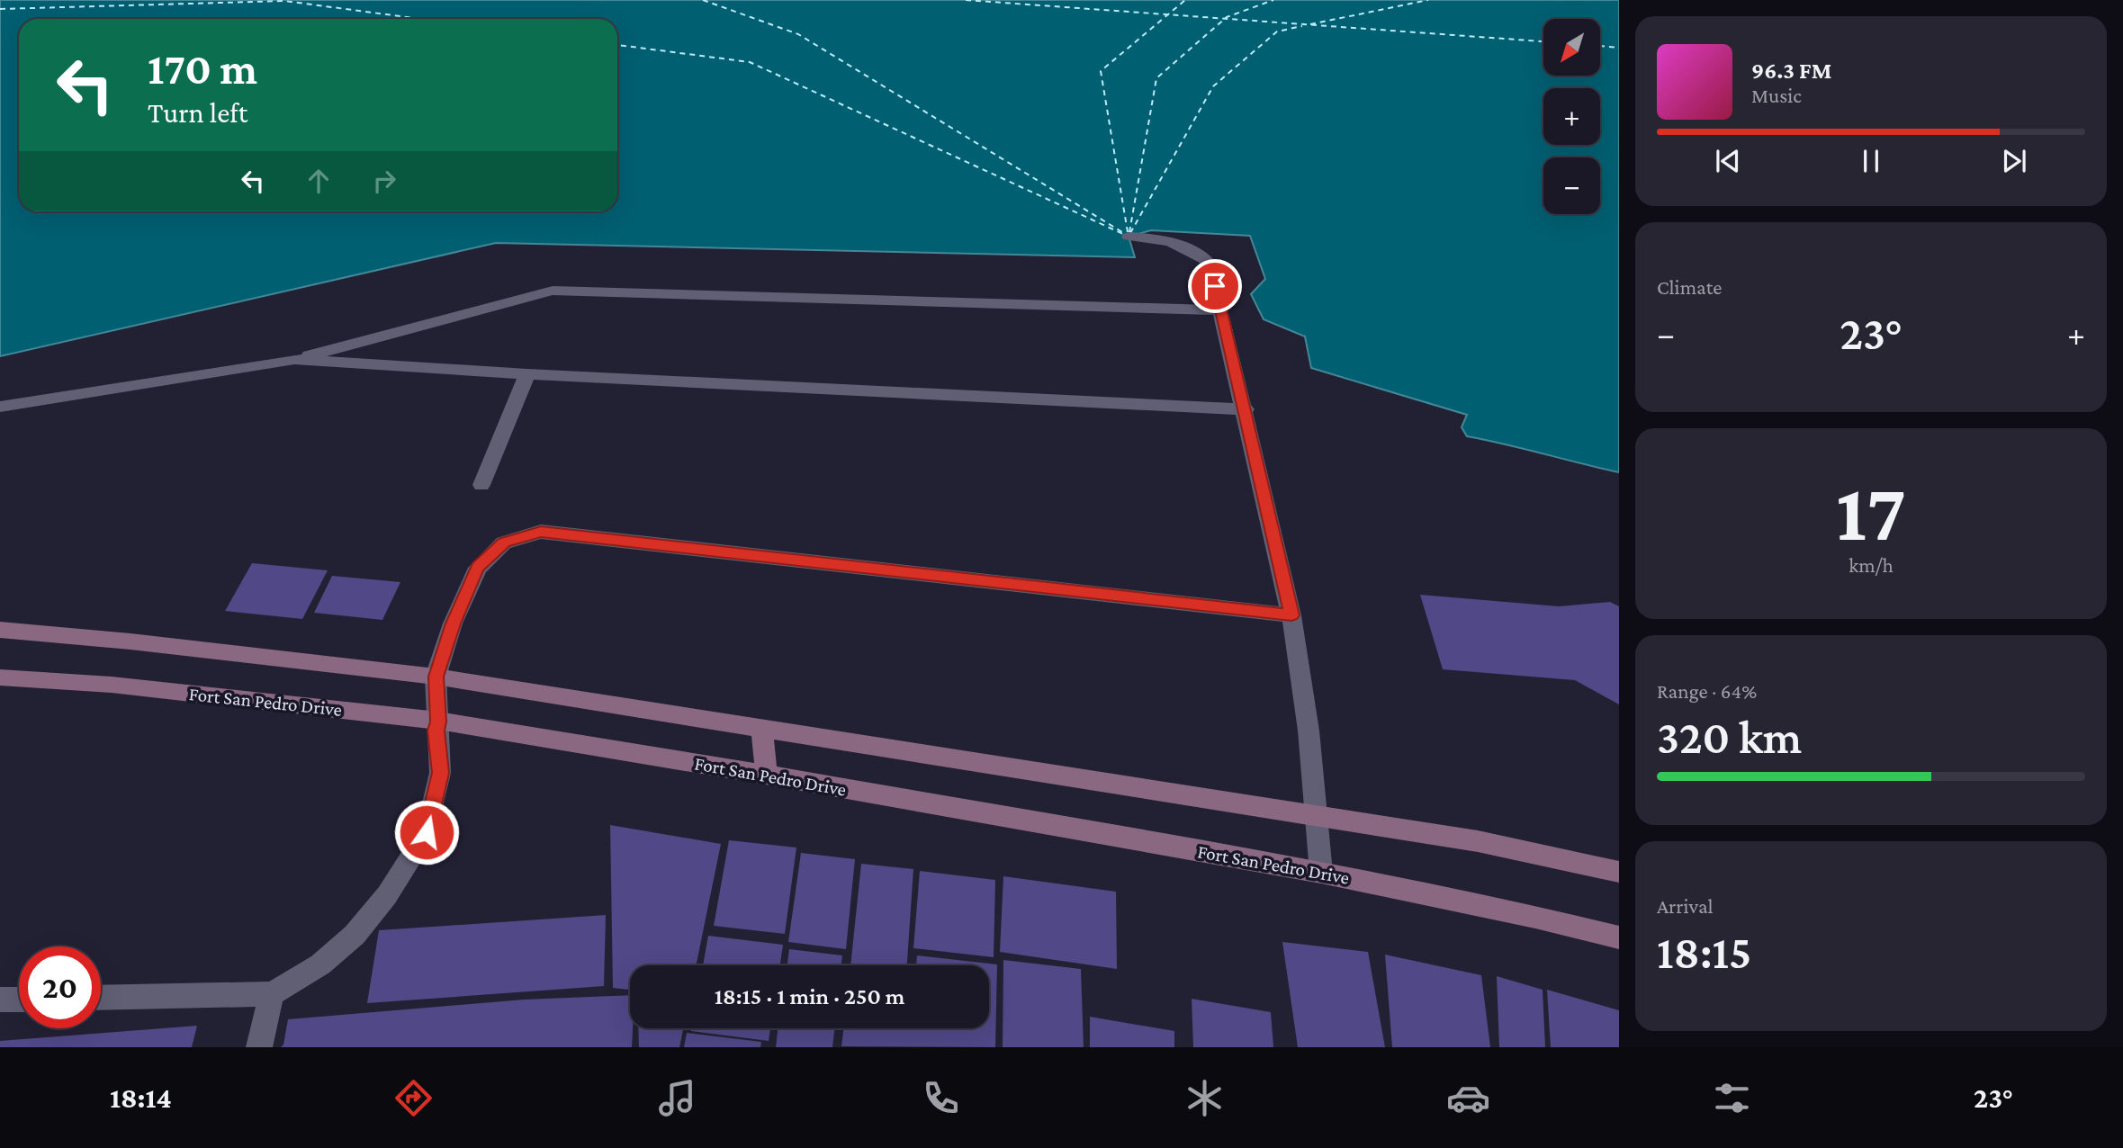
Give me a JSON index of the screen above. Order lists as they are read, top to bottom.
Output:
{
  "streets": {
    "main road": ["Fort San Pedro Drive"]
  },
  "north": "bottom left",
  "page": {
    "map_buttons": ["+", "−"],
    "turn": ["170 m", "Turn left"],
    "song": ["96.3 FM", "Music"],
    "tile": [
      "Climate",
      ["17", "km/h"],
      ["Range · 64%", "320 km"],
      ["Arrival", "18:15"]
    ],
    "heat": ["−", "23°", "+"],
    "limit": "20",
    "trip": "18:15 · 1 min · 250 m",
    "tabs": ["18:14", "23°"]
  }
}
